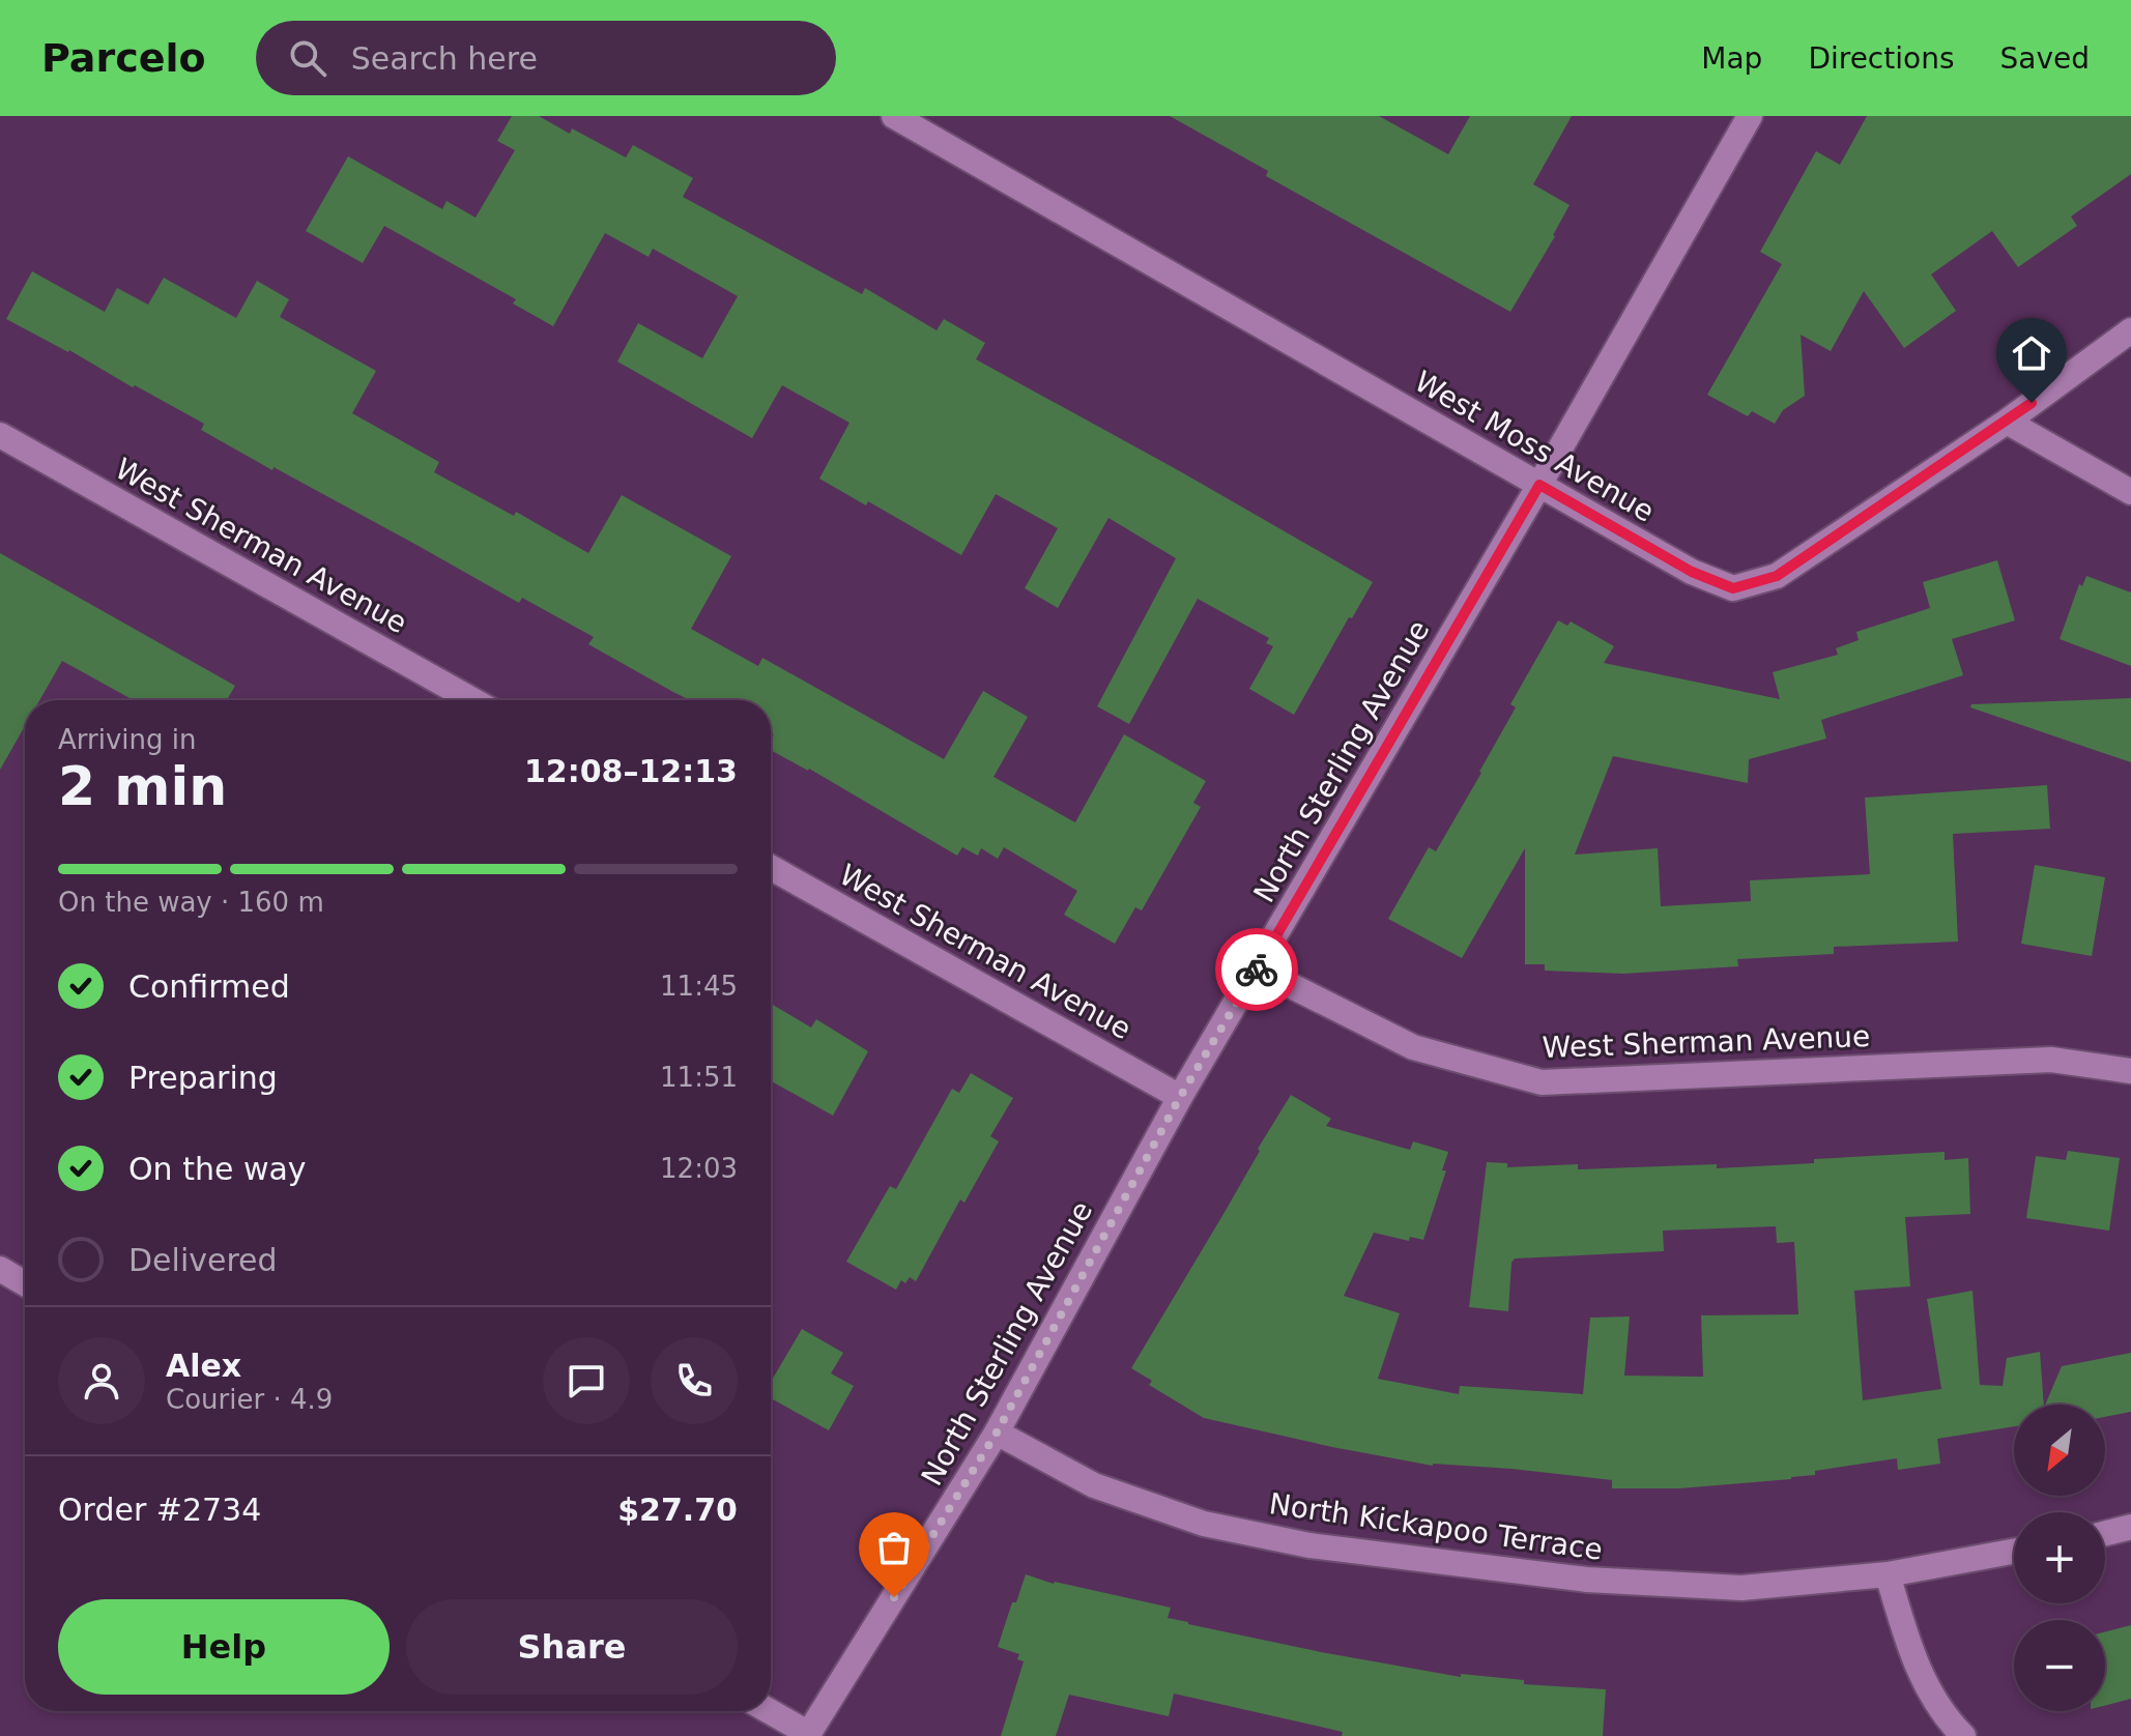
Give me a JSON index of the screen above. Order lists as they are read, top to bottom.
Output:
{
  "streets": {
    "street": [
      "West Moss Avenue",
      "West Sherman Avenue",
      "North Sterling Avenue",
      "North Kickapoo Terrace"
    ]
  },
  "crossings": [
    ["West Moss Avenue", "North Sterling Avenue"],
    ["West Sherman Avenue", "North Sterling Avenue"],
    ["North Sterling Avenue", "North Kickapoo Terrace"]
  ],
  "north": "bottom left",
  "page": {
    "header": "Parcelo",
    "search": "Search here",
    "nav": ["Map", "Directions", "Saved"],
    "heading": ["2 min", "Arriving in", "12:08–12:13"],
    "panel": [
      "Alex",
      "Courier · 4.9",
      "Order #2734",
      "$27.70"
    ],
    "bar": "On the way · 160 m",
    "list": [
      ["Confirmed", "11:45"],
      ["Preparing", "11:51"],
      ["On the way", "12:03"],
      "Delivered"
    ],
    "map_buttons": ["+", "−"],
    "buttons": ["Help", "Share"]
  }
}
